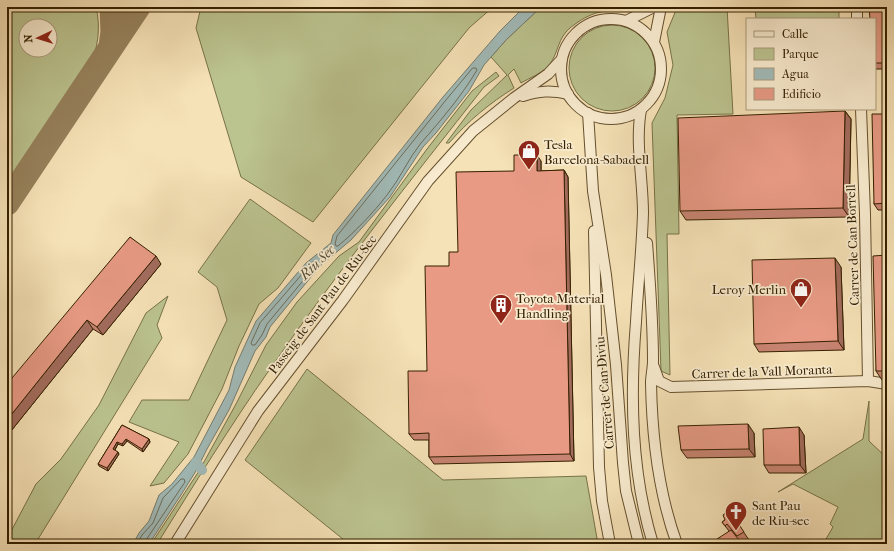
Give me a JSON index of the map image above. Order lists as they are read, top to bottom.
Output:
{
  "streets": {
    "street": [
      "Carrer de Can Borrell",
      "Passeig de Sant Pau de Riu-Sec",
      "Carrer de la Vall Moranta",
      "Carrer de Can Diviu"
    ]
  },
  "crossings": [
    ["Carrer de Can Borrell", "Carrer de la Vall Moranta"],
    ["Passeig de Sant Pau de Riu-Sec", "Carrer de Can Diviu"],
    ["Carrer de la Vall Moranta", "Carrer de Can Diviu"]
  ],
  "water": ["Riu Sec"],
  "places": {
    "shop": ["Tesla Barcelona-Sabadell", "Leroy Merlin"],
    "building": ["Toyota Material Handling"],
    "church": ["Sant Pau de Riu-sec"]
  },
  "legend": [
    "Calle",
    "Parque",
    "Agua",
    "Edificio"
  ],
  "north": "left"
}
